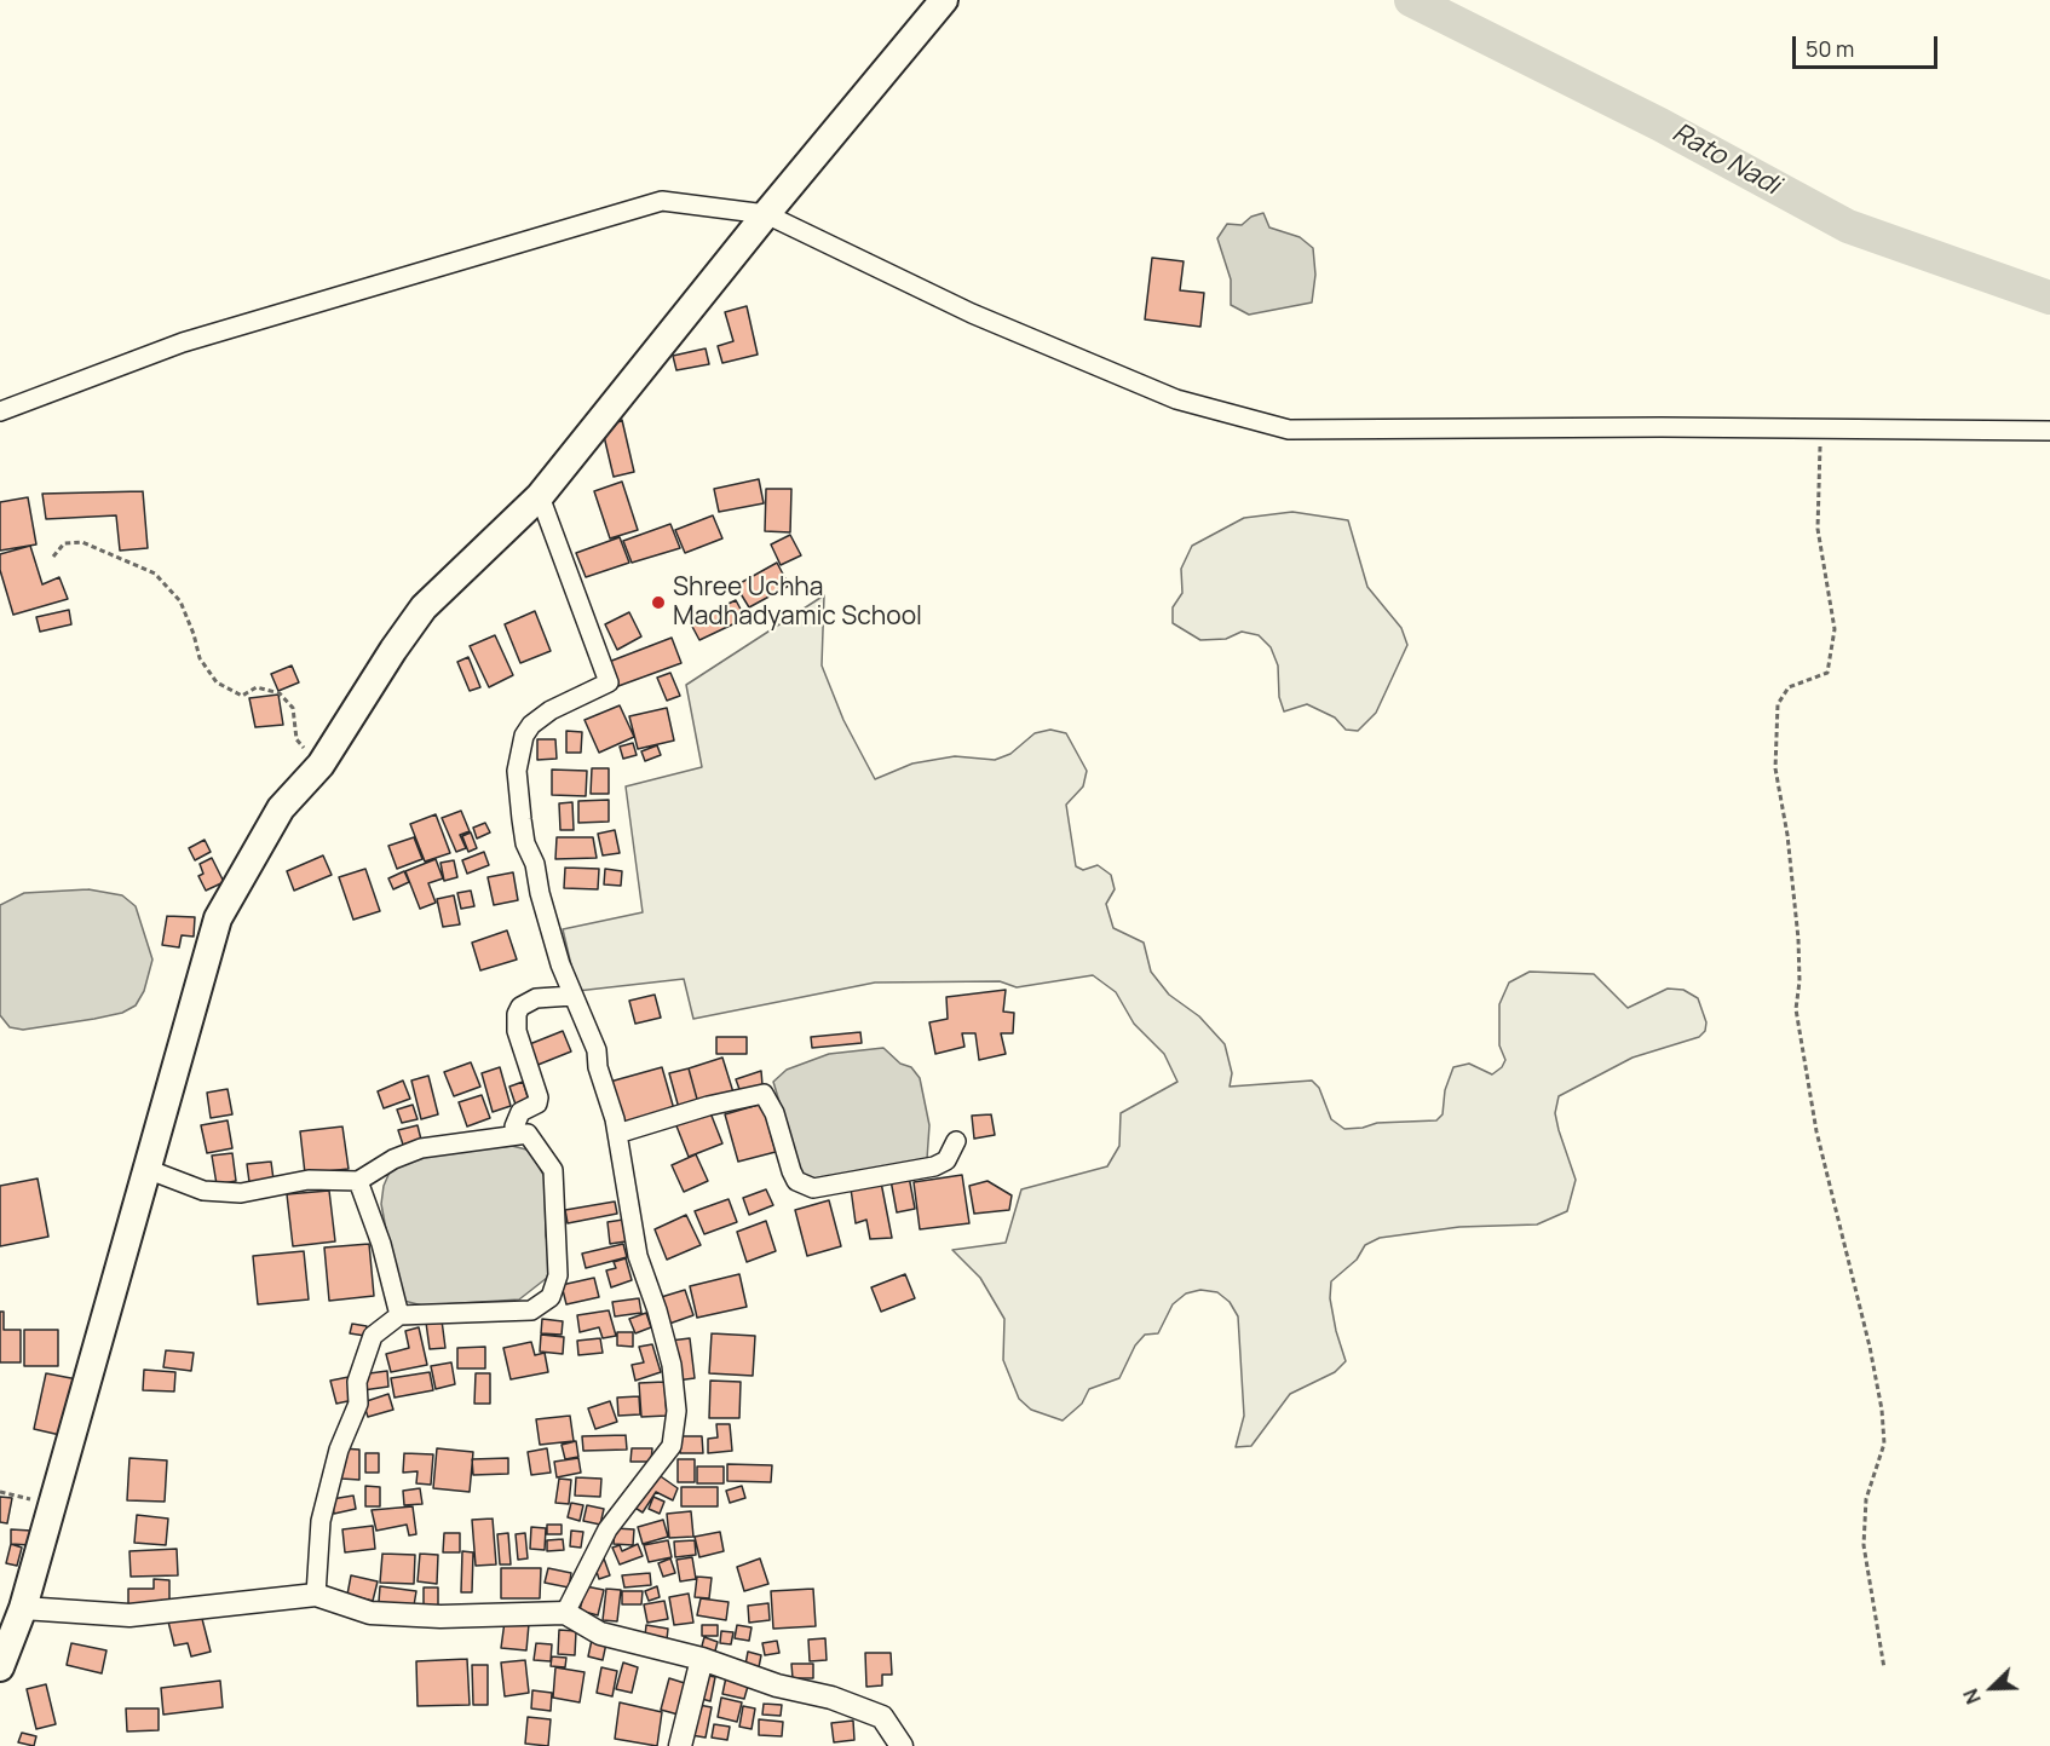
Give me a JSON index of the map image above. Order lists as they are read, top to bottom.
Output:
{
  "water": ["Rato Nadi"],
  "places": ["Shree Uchha Madhadyamic School"],
  "scale_bar": "50 m",
  "north": "bottom left"
}
